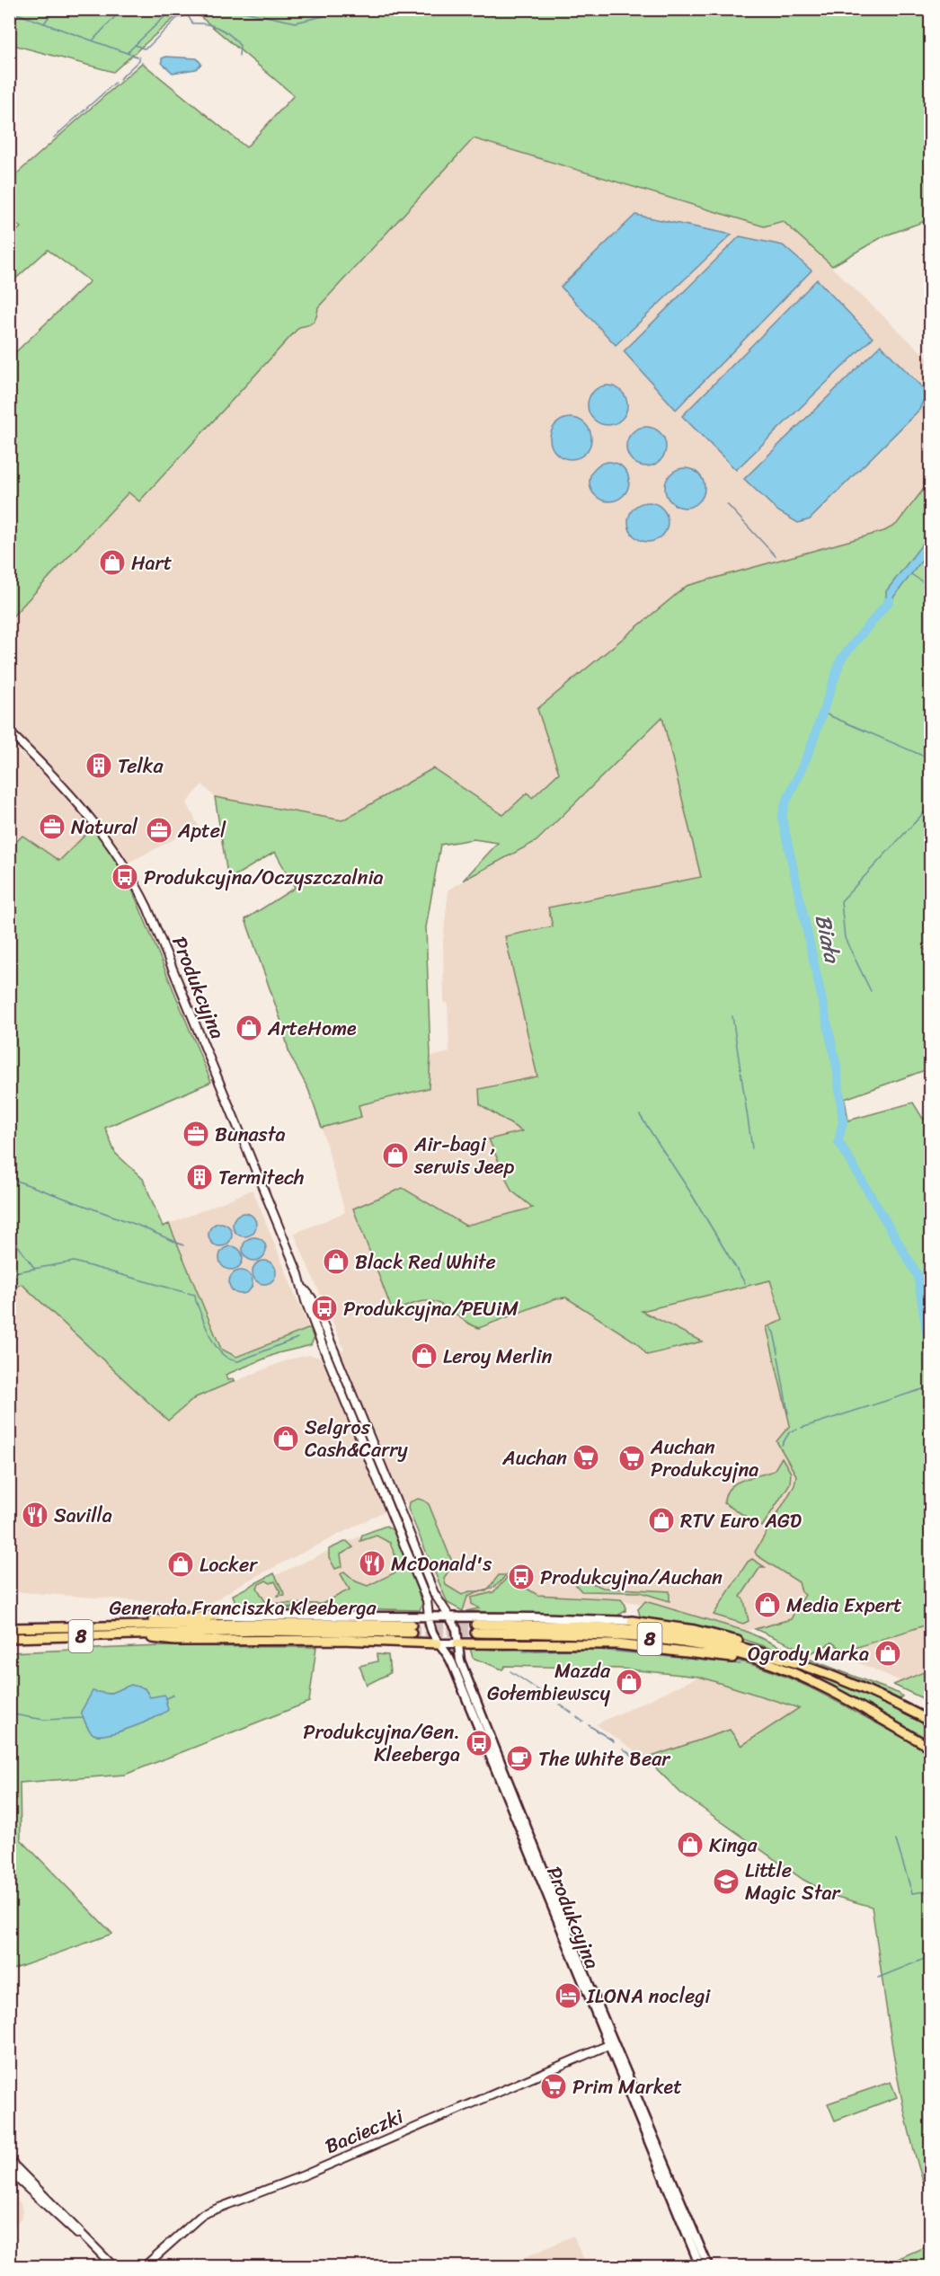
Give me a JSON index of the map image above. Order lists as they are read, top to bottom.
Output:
{
  "streets": {
    "highway": ["Generała Franciszka Kleeberga", "8"],
    "main road": ["Produkcyjna"],
    "street": ["Bacieczki"]
  },
  "crossings": [
    ["Produkcyjna", "Bacieczki"]
  ],
  "water": ["Biała"],
  "places": {
    "shop": [
      "Hart",
      "ArteHome",
      "Air-bagi , serwis Jeep",
      "Black Red White",
      "Leroy Merlin",
      "Selgros Cash&Carry",
      "RTV Euro AGD",
      "Locker",
      "Media Expert",
      "Ogrody Marka",
      "Mazda Gołembiewscy",
      "Kinga"
    ],
    "building": ["Telka", "Termitech"],
    "office": ["Natural", "Aptel", "Bunasta"],
    "bus stop": [
      "Produkcyjna/Oczyszczalnia",
      "Produkcyjna/PEUiM",
      "Produkcyjna/Auchan",
      "Produkcyjna/Gen. Kleeberga"
    ],
    "supermarket": ["Auchan", "Auchan Produkcyjna", "Prim Market"],
    "restaurant": ["Savilla", "McDonald's"],
    "cafe": ["The White Bear"],
    "school or university": ["Little Magic Star"],
    "hotel": ["ILONA noclegi"]
  }
}
